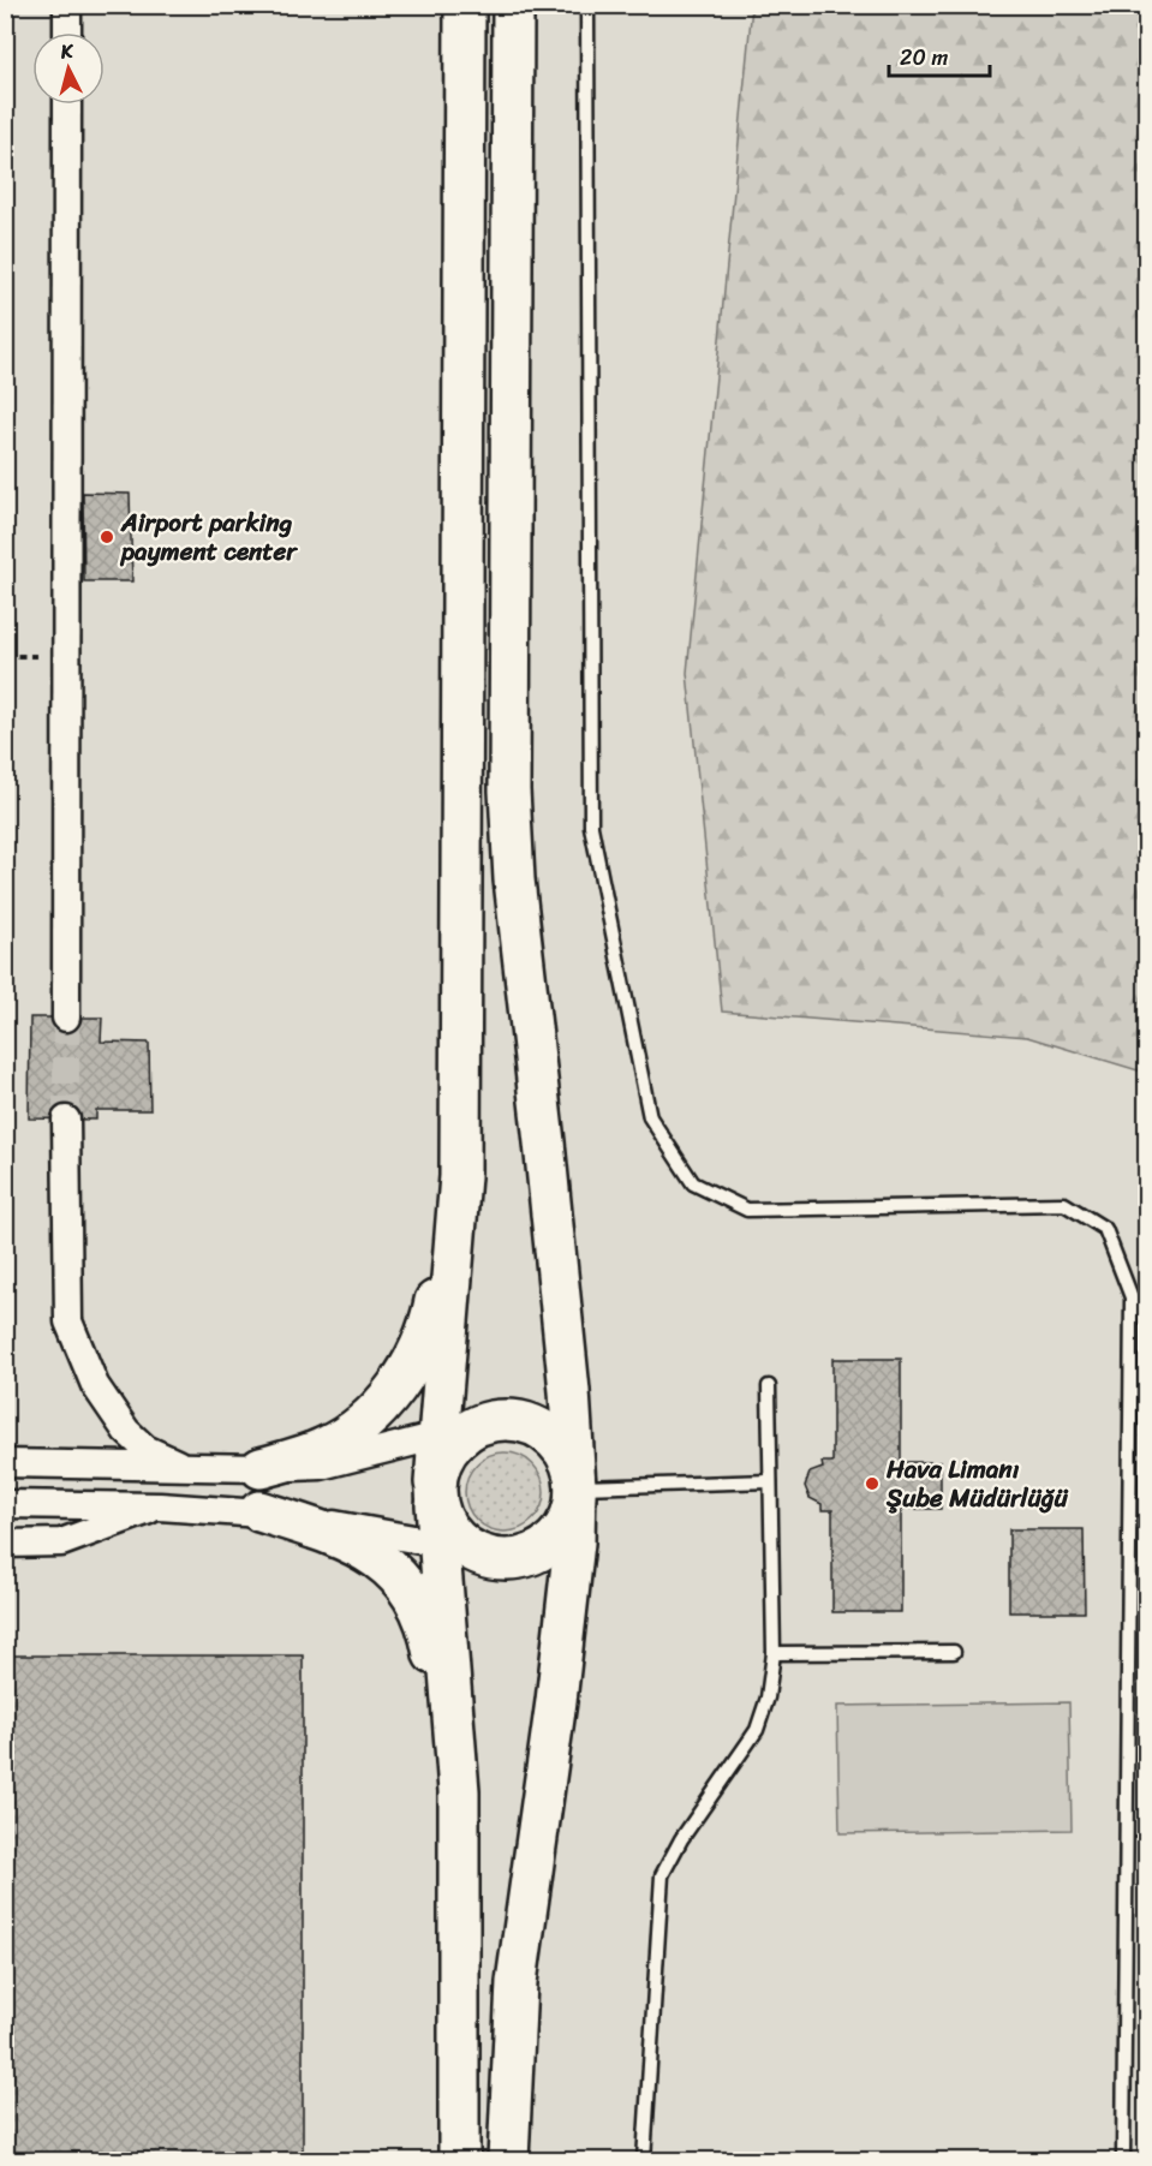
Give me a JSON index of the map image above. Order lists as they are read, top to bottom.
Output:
{
  "places": ["Airport parking payment center", "Hava Limanı Şube Müdürlüğü"],
  "scale_bar": "20 m",
  "north": "top"
}
